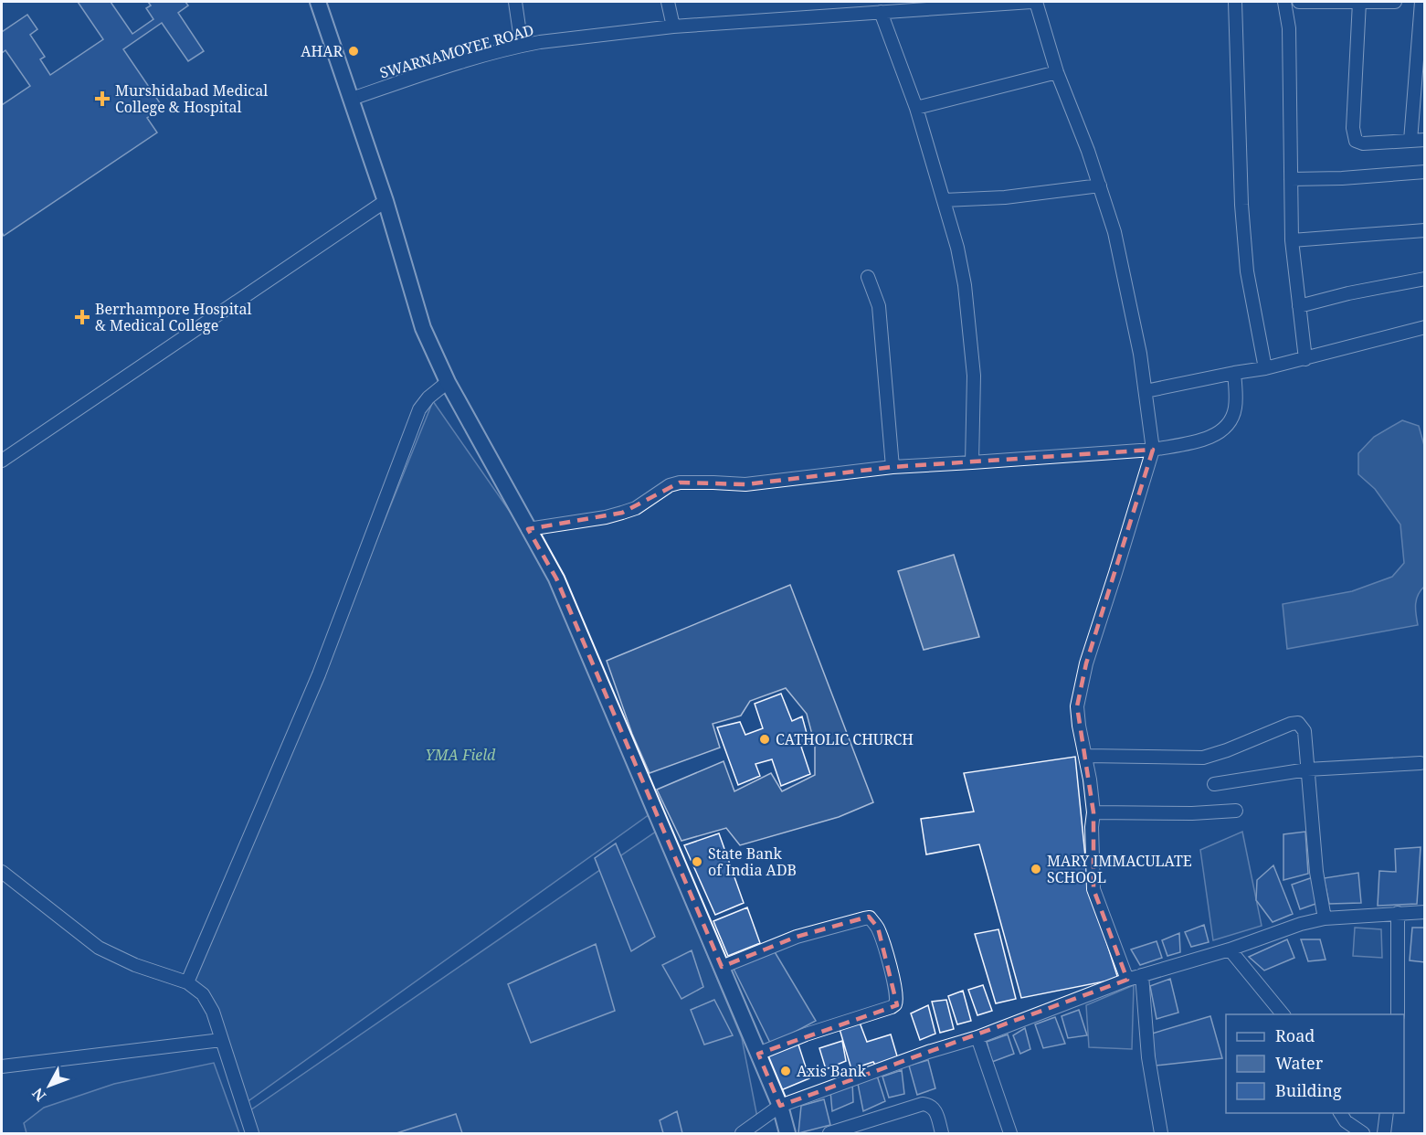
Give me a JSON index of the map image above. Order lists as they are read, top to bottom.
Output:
{
  "streets": {
    "street": ["SWARNAMOYEE ROAD"]
  },
  "parks": ["YMA Field"],
  "places": {
    "other": [
      "AHAR",
      "CATHOLIC CHURCH",
      "State Bank of India ADB",
      "MARY IMMACULATE SCHOOL",
      "Axis Bank"
    ],
    "health": ["Murshidabad Medical College & Hospital", "Berrhampore Hospital & Medical College"]
  },
  "legend": ["Road", "Water", "Building"],
  "north": "bottom left"
}
